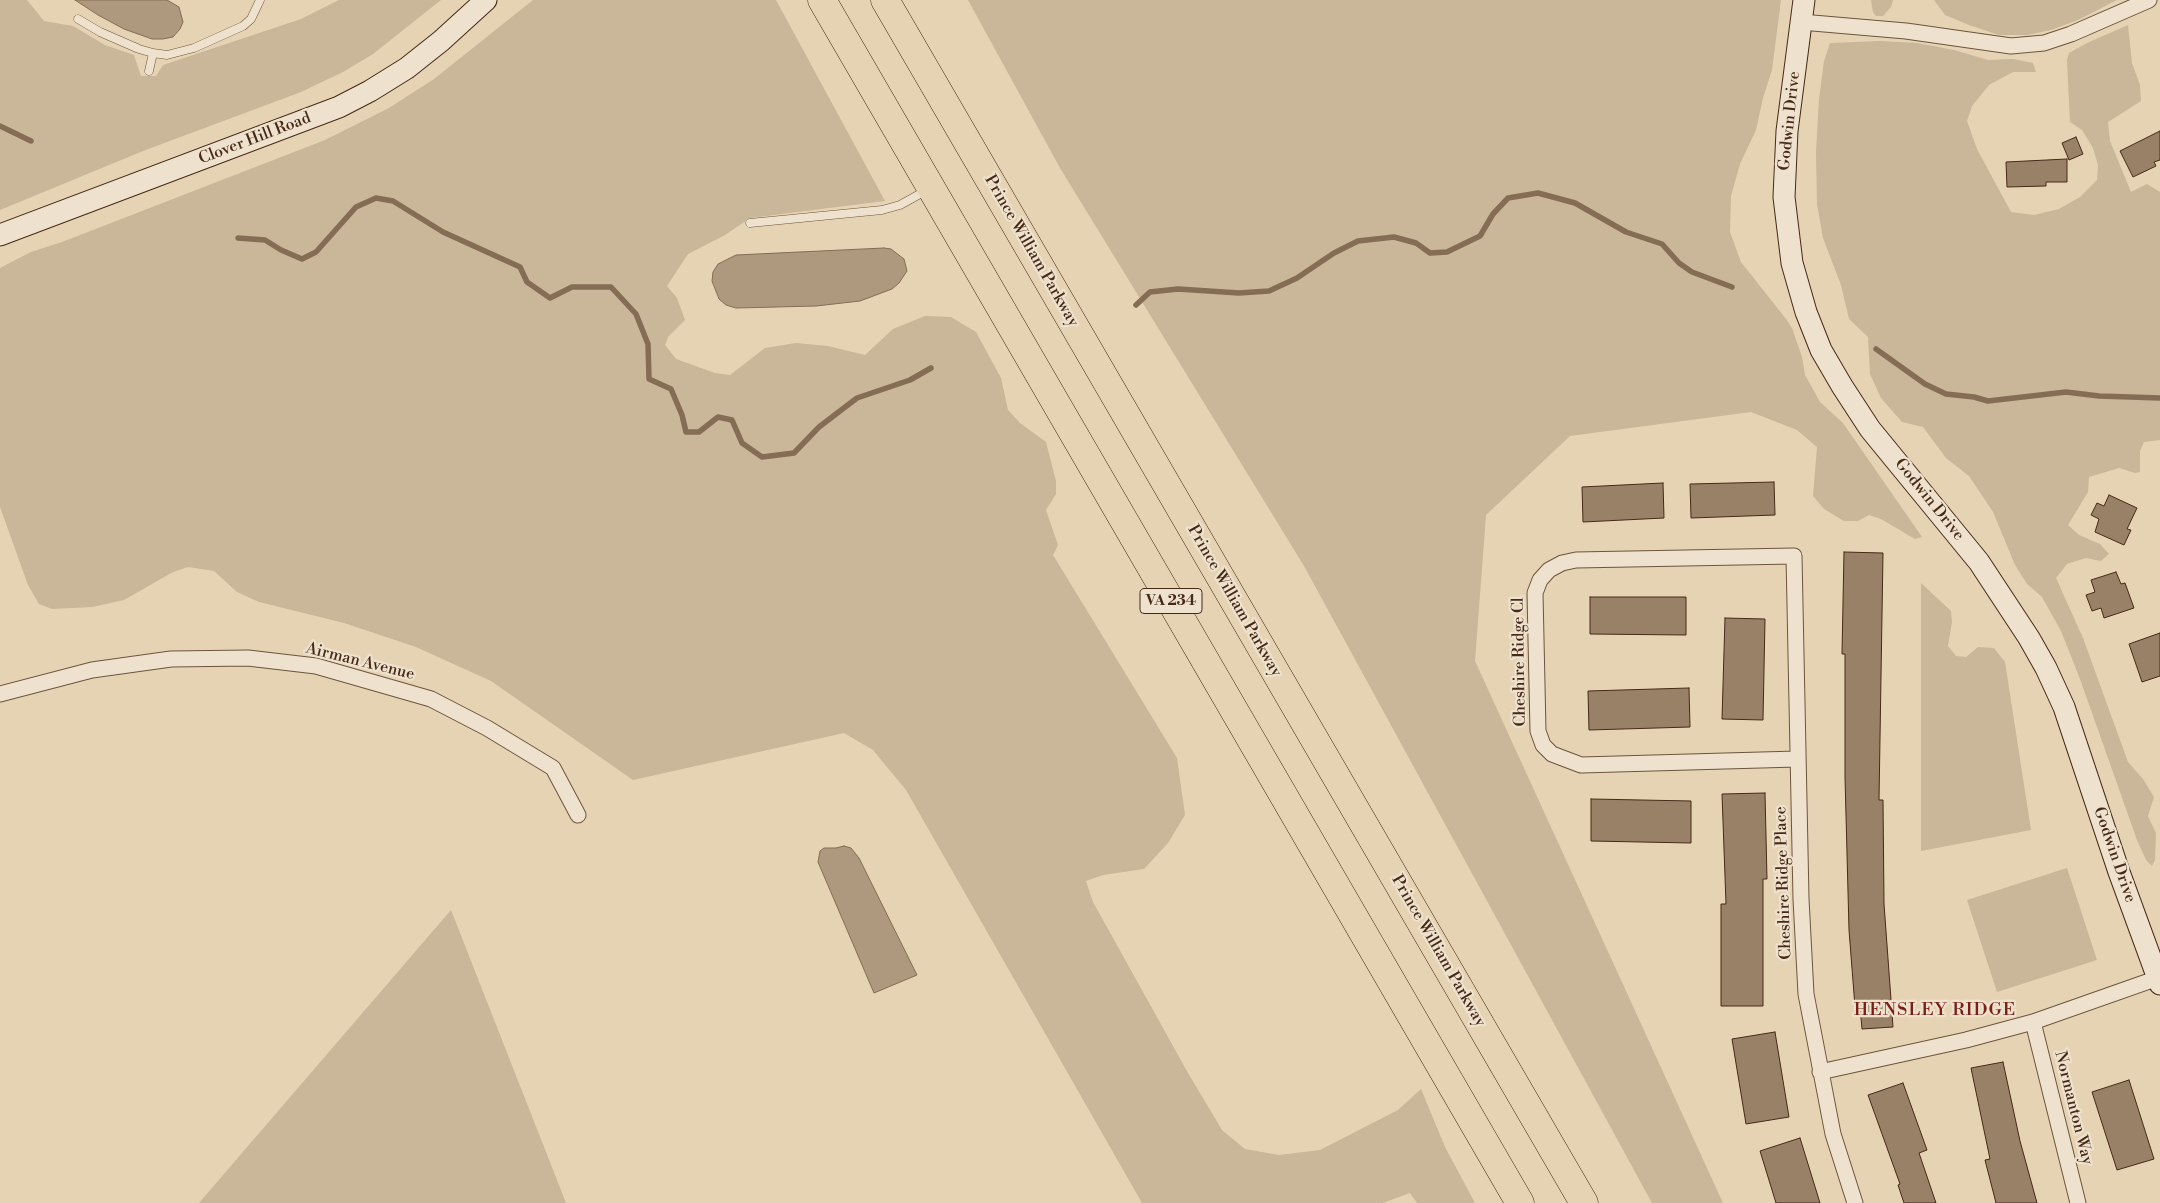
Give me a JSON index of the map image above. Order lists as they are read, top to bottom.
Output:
{
  "streets": {
    "highway": ["Prince William Parkway", "VA 234"],
    "street": [
      "Godwin Drive",
      "Clover Hill Road",
      "Airman Avenue",
      "Cheshire Ridge Cl",
      "Cheshire Ridge Place",
      "Normanton Way"
    ]
  },
  "crossings": [
    ["Cheshire Ridge Cl", "Cheshire Ridge Place"]
  ],
  "districts": ["HENSLEY RIDGE"]
}
